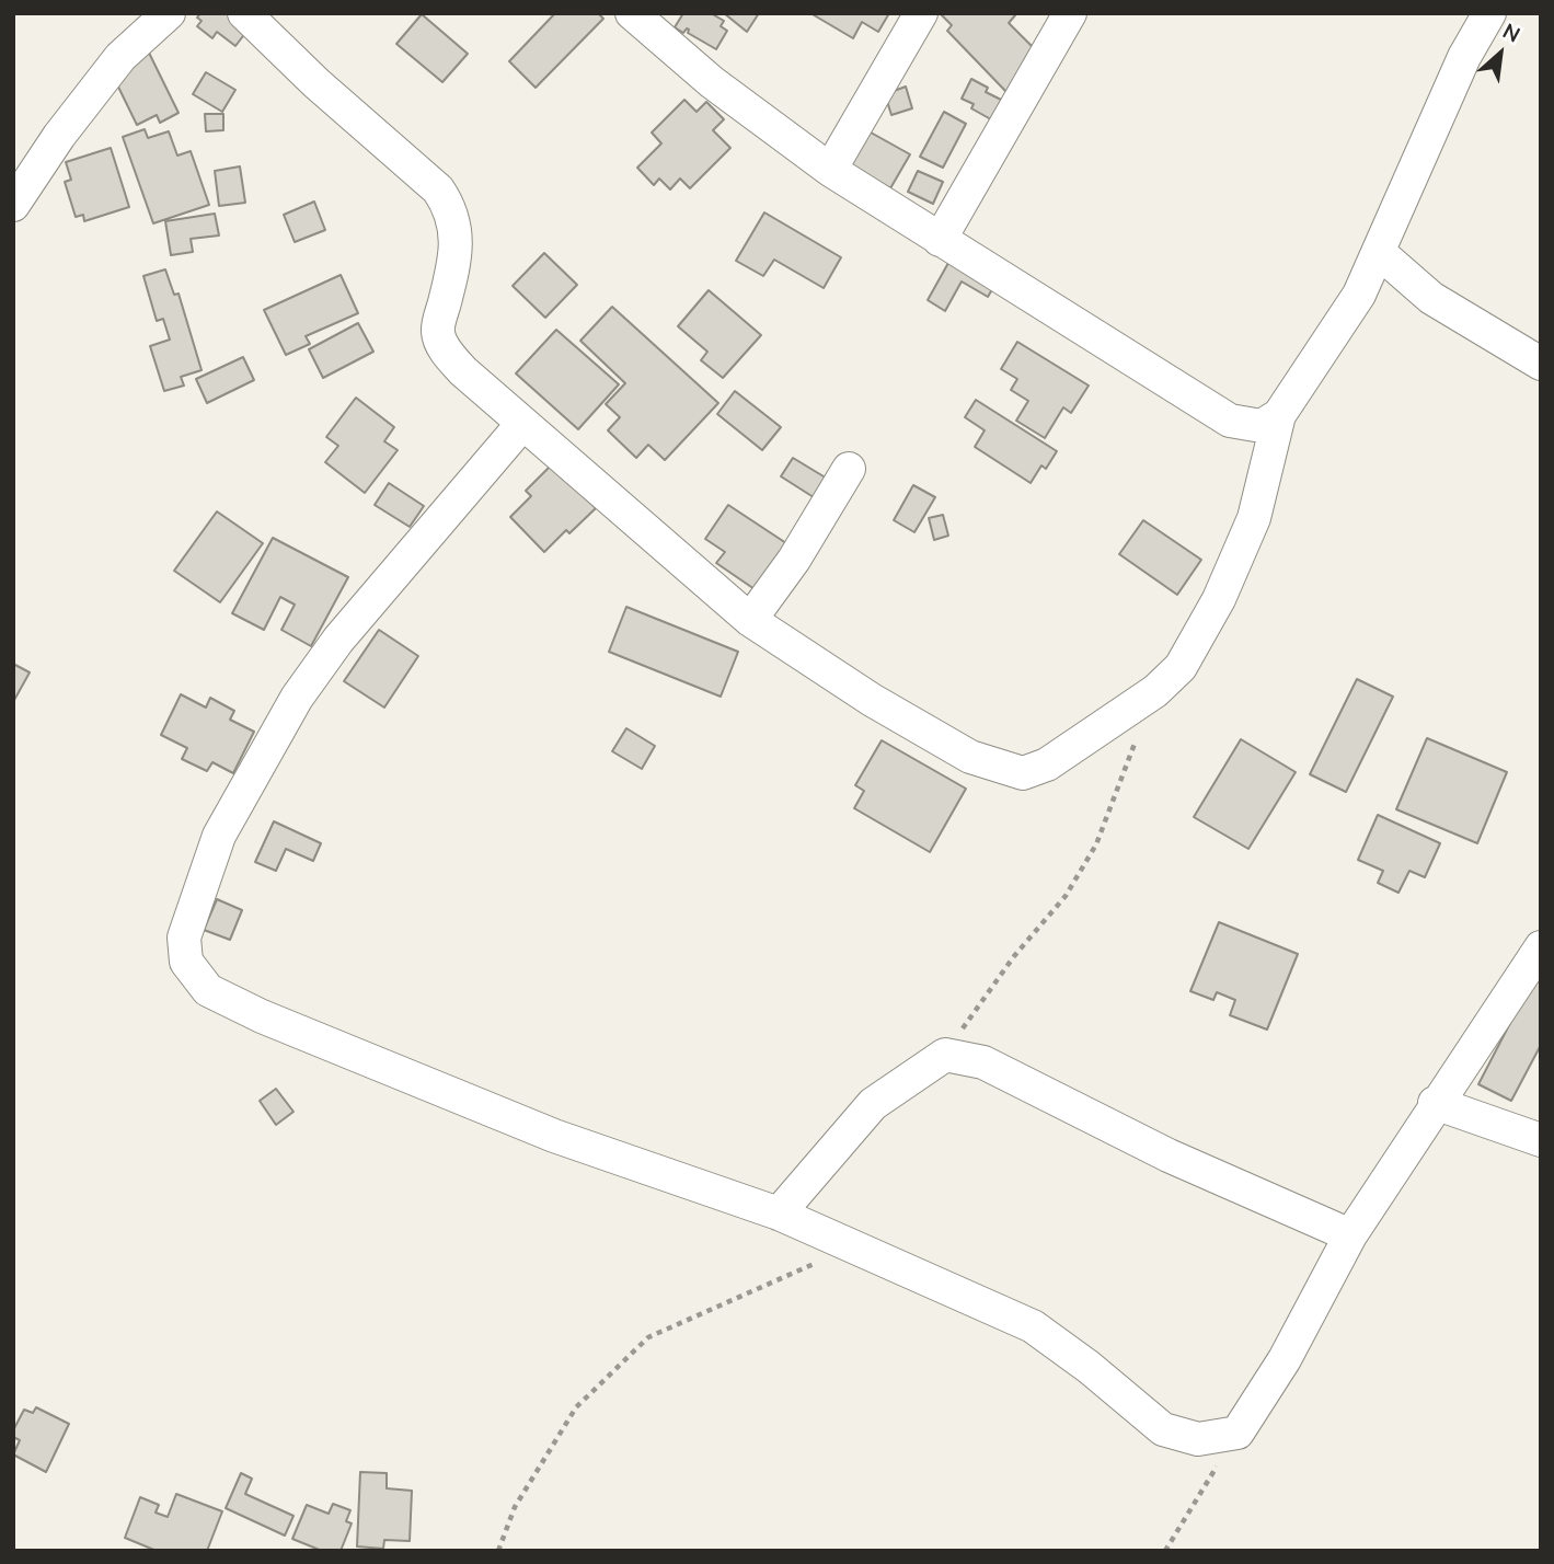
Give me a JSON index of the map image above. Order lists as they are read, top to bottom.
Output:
{
  "north": "top right"
}
